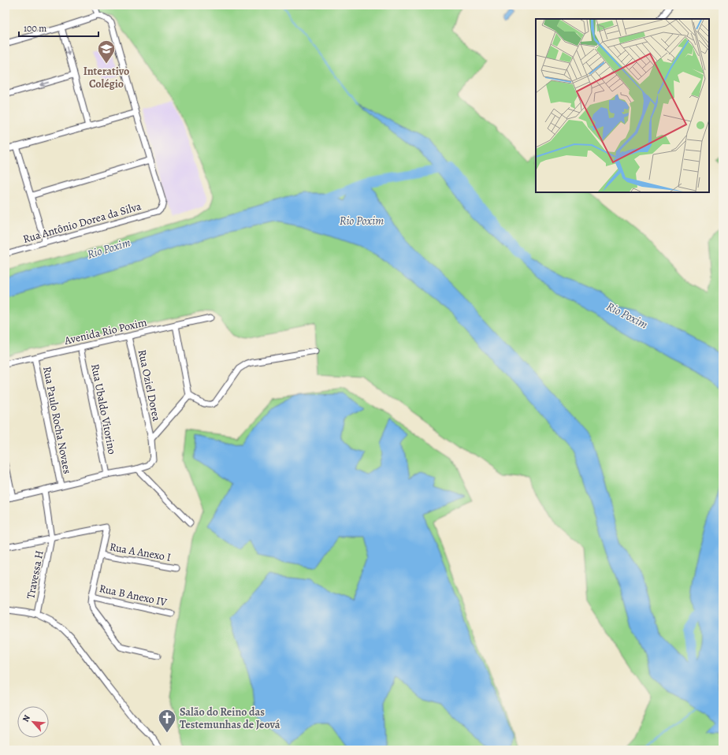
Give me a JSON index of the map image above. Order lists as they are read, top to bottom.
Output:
{
  "streets": {
    "street": [
      "Rua Antônio Dorea da Silva",
      "Avenida Rio Poxim",
      "Rua Oziel Dorea",
      "Rua Ubaldo Vitorino",
      "Rua Paulo Rocha Novaes",
      "Rua A Anexo I",
      "Travessa H",
      "Rua B Anexo IV"
    ]
  },
  "crossings": [
    ["Avenida Rio Poxim", "Rua Oziel Dorea"],
    ["Avenida Rio Poxim", "Rua Ubaldo Vitorino"],
    ["Avenida Rio Poxim", "Rua Paulo Rocha Novaes"]
  ],
  "water": ["Rio Poxim"],
  "places": {
    "school or university": ["Interativo Colégio"],
    "church": ["Salão do Reino das Testemunhas de Jeová"]
  },
  "scale_bar": "100 m",
  "north": "top left"
}
